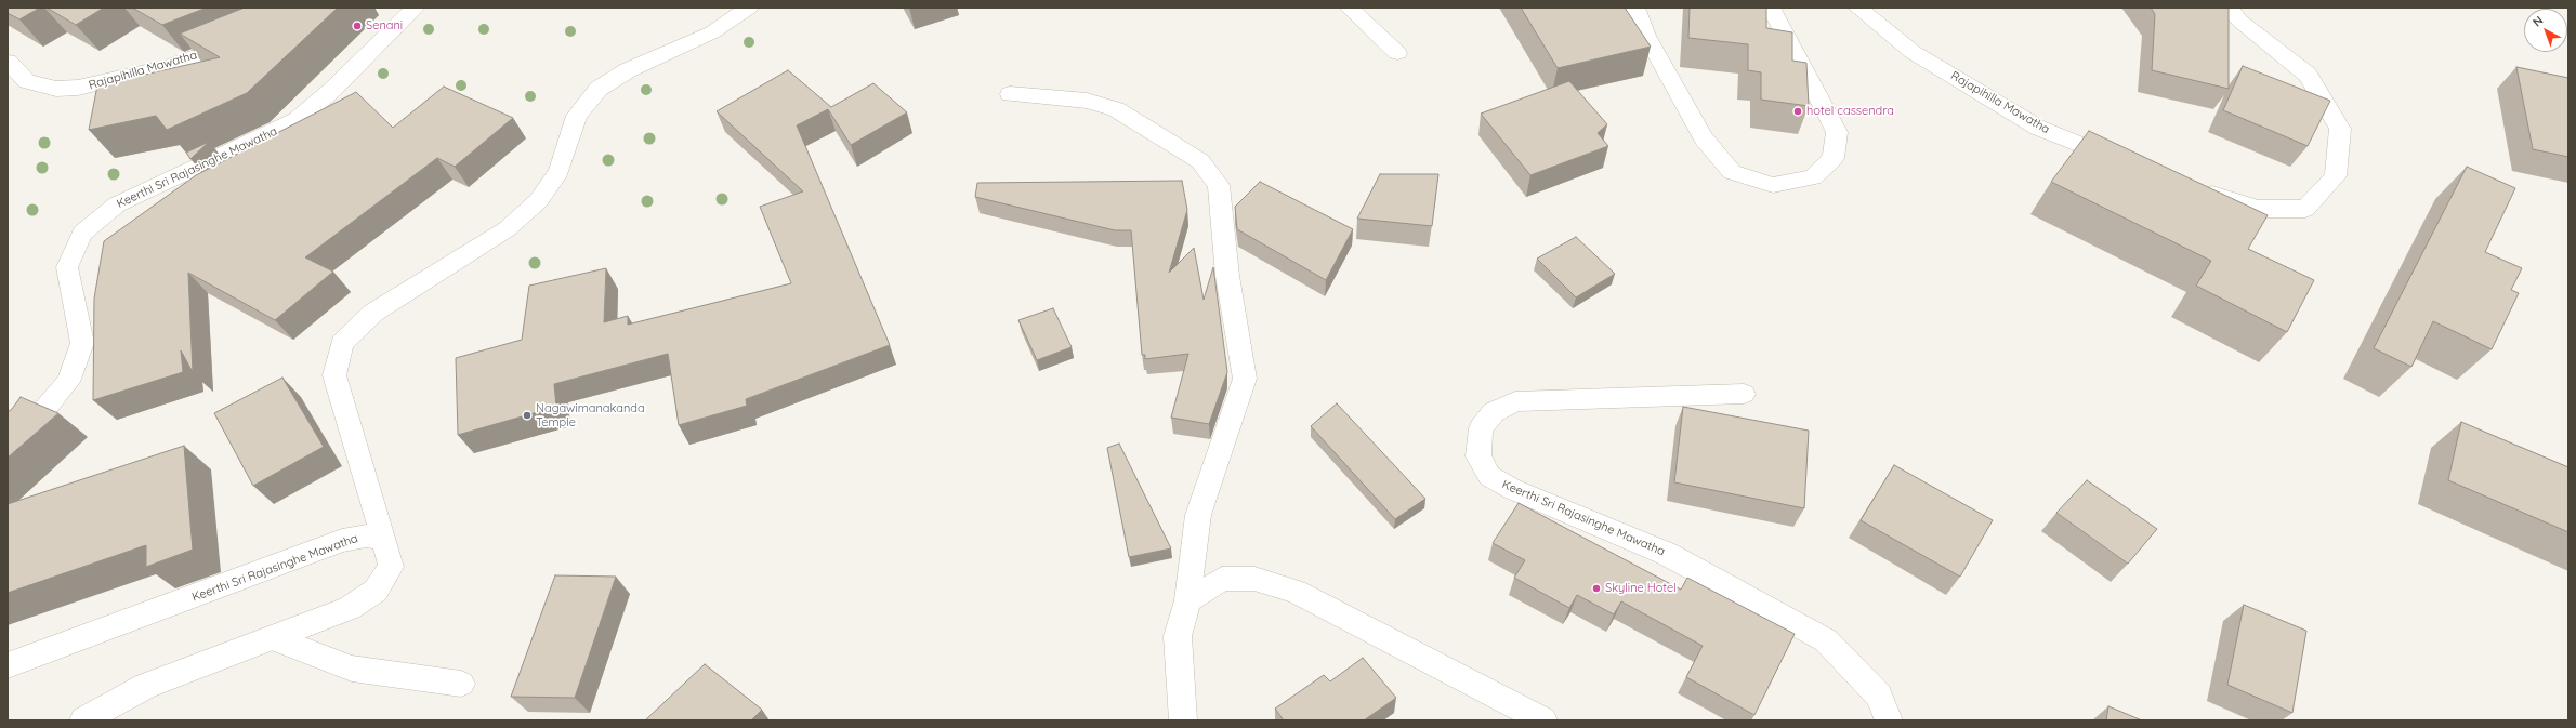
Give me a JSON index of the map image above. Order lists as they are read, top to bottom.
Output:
{
  "streets": {
    "street": ["Rajapihilla Mawatha", "Keerthi Sri Rajasinghe Mawatha"]
  },
  "places": [
    "Senani",
    "hotel cassendra",
    "Nagawimanakanda Temple",
    "Skyline Hotel"
  ],
  "north": "top left"
}
